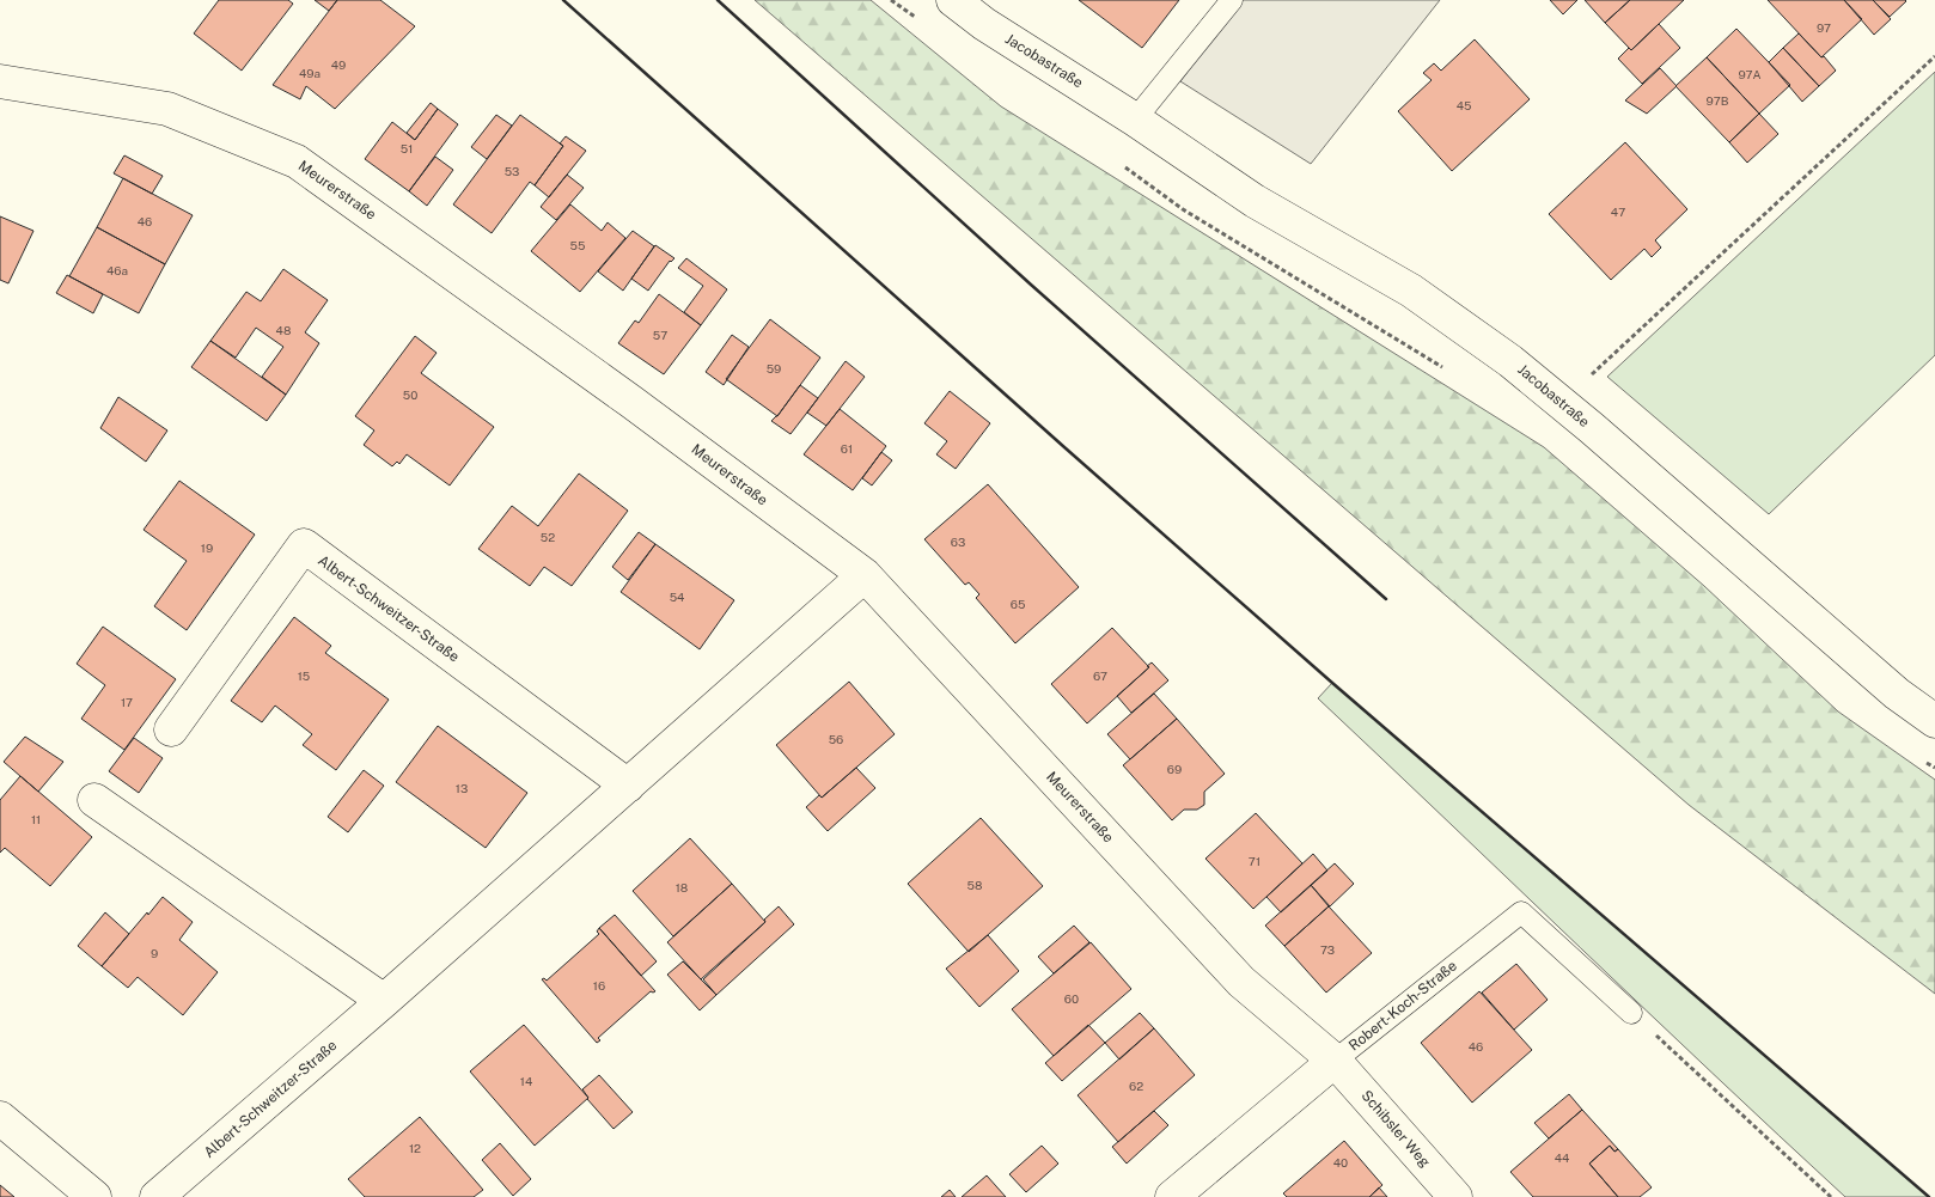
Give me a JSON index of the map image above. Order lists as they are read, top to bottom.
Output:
{
  "streets": {
    "street": [
      "Jacobastraße",
      "Meurerstraße",
      "Albert-Schweitzer-Straße",
      "Robert-Koch-Straße",
      "Schibsler Weg"
    ]
  },
  "crossings": [
    ["Meurerstraße", "Albert-Schweitzer-Straße"],
    ["Meurerstraße", "Robert-Koch-Straße"],
    ["Meurerstraße", "Schibsler Weg"],
    ["Robert-Koch-Straße", "Schibsler Weg"]
  ],
  "house_numbers": [
    "97",
    "49",
    "49a",
    "97A",
    "97B",
    "45",
    "51",
    "53",
    "47",
    "46",
    "55",
    "46a",
    "48",
    "57",
    "59",
    "50",
    "61",
    "52",
    "63",
    "19",
    "54",
    "65",
    "15",
    "67",
    "17",
    "56",
    "69",
    "13",
    "11",
    "71",
    "58",
    "18",
    "73",
    "9",
    "16",
    "60",
    "46",
    "14",
    "62",
    "12",
    "44",
    "40"
  ]
}
